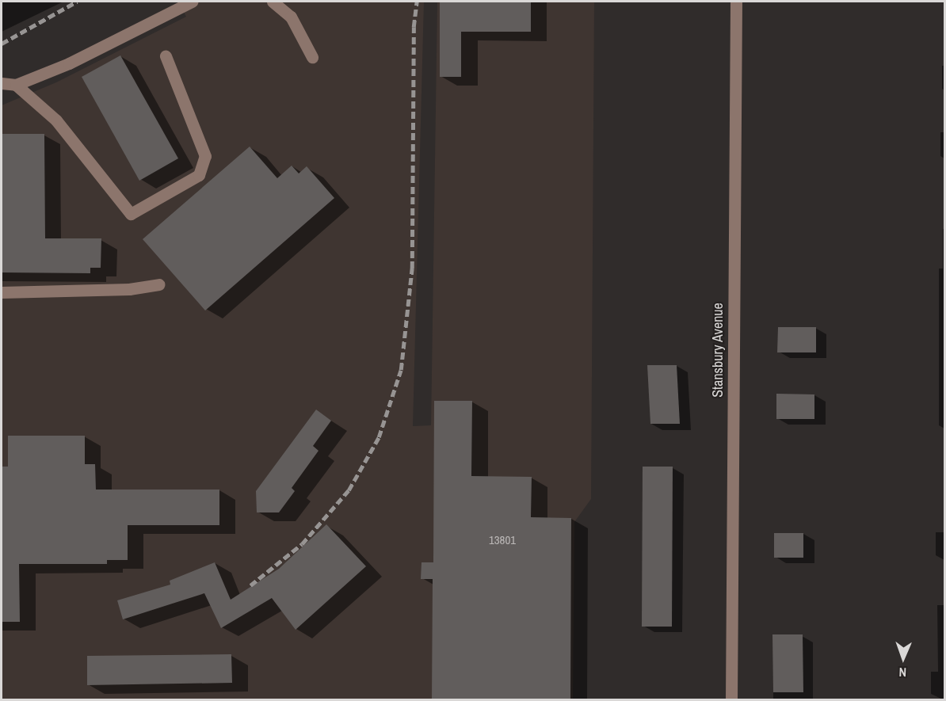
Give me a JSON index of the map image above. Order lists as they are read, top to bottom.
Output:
{
  "streets": {
    "street": ["Stansbury Avenue"]
  },
  "house_numbers": ["13801"],
  "north": "bottom"
}
